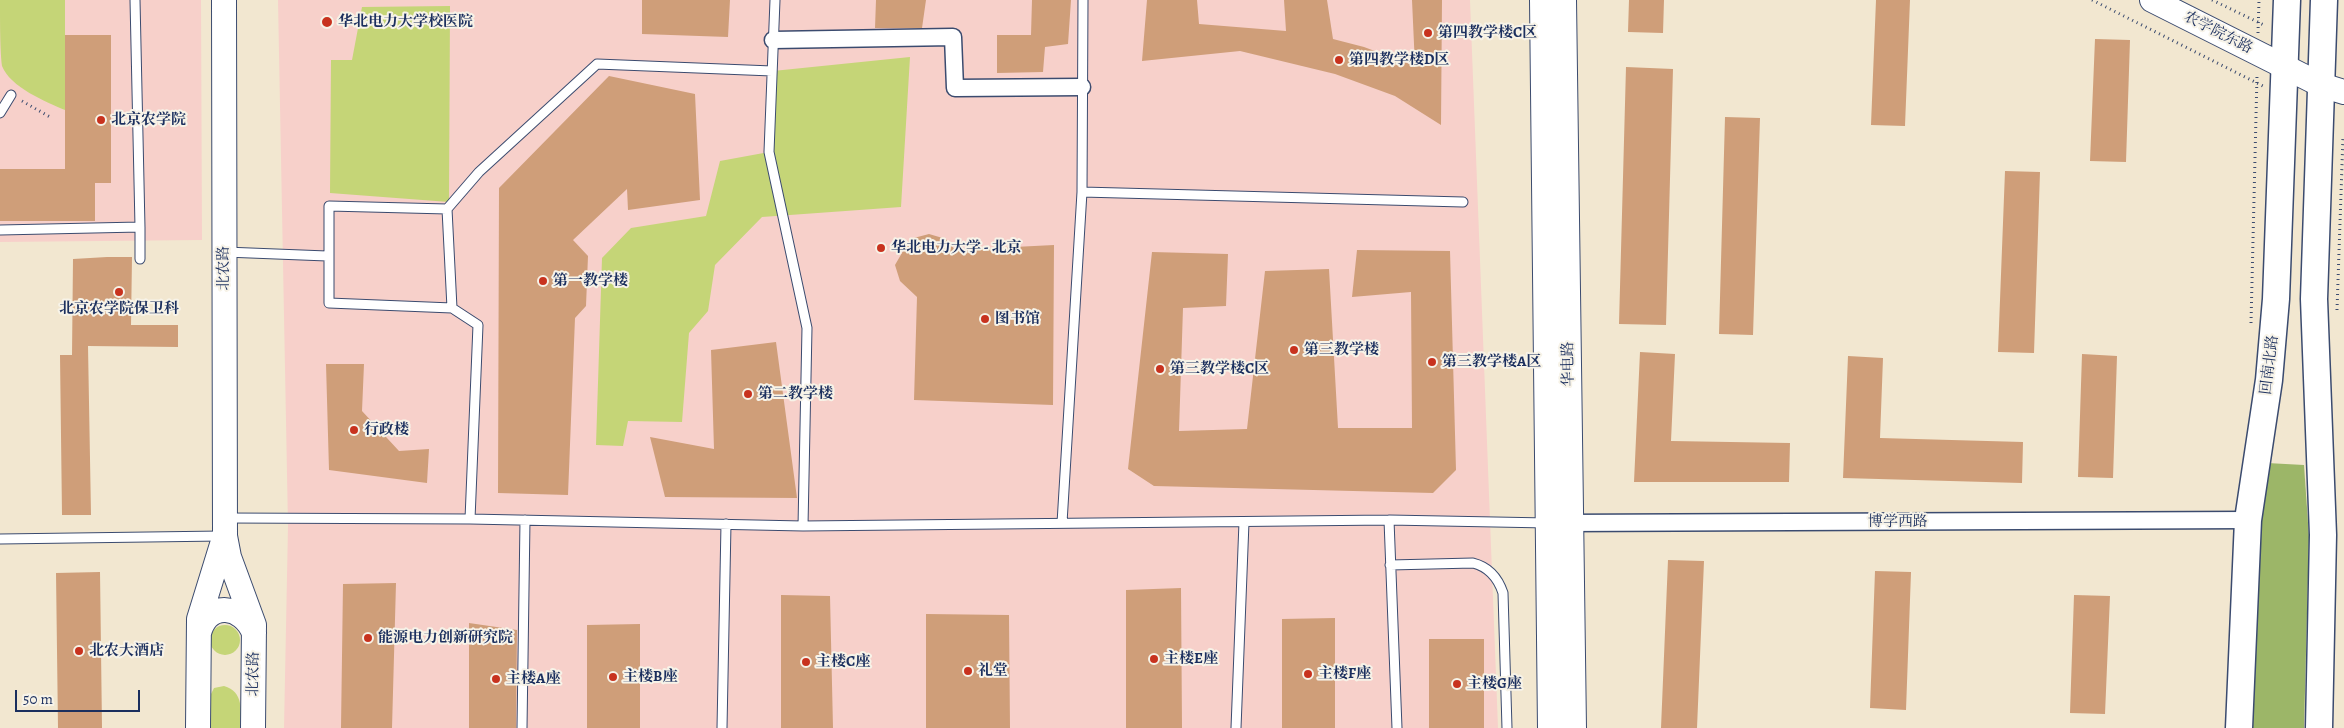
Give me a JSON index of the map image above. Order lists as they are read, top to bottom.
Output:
{
  "streets": {
    "main road": ["回南北路"],
    "street": [
      "农学院东路",
      "北农路",
      "华电路",
      "博学西路"
    ]
  },
  "crossings": [
    ["农学院东路", "回南北路"],
    ["华电路", "博学西路"],
    ["回南北路", "博学西路"]
  ],
  "places": [
    "华北电力大学校医院",
    "第四教学楼C区",
    "第四教学楼D区",
    "北京农学院",
    "华北电力大学 - 北京",
    "第一教学楼",
    "北京农学院保卫科",
    "图书馆",
    "第三教学楼",
    "第三教学楼A区",
    "第三教学楼C区",
    "第二教学楼",
    "行政楼",
    "能源电力创新研究院",
    "北农大酒店",
    "主楼E座",
    "主楼C座",
    "礼堂",
    "主楼F座",
    "主楼B座",
    "主楼A座",
    "主楼G座"
  ],
  "scale_bar": "50 m"
}
